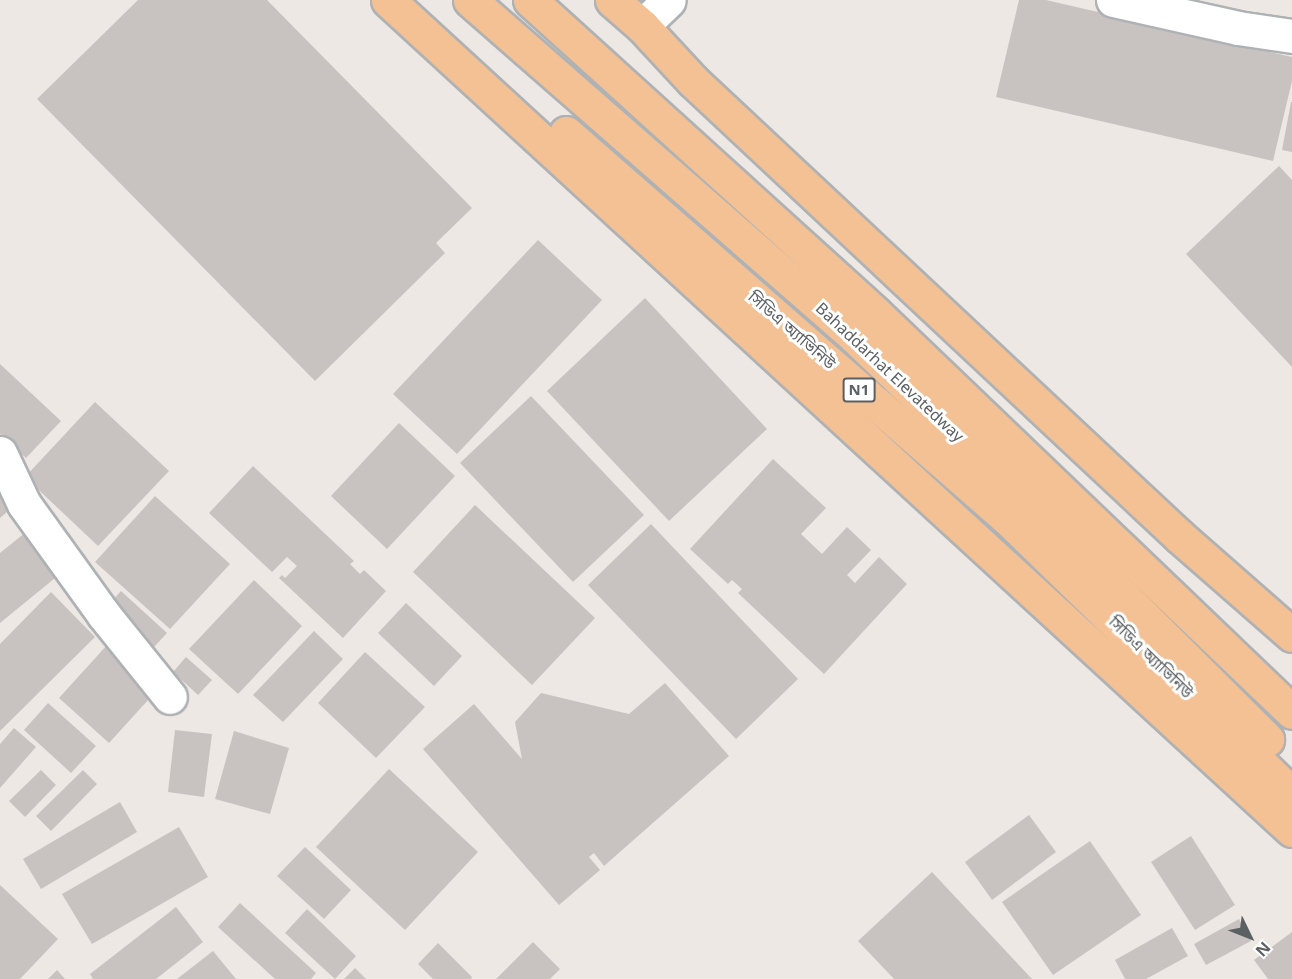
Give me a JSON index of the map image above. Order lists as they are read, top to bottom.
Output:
{
  "streets": {
    "highway": ["সিডিএ অ্যাভিনিউ", "Bahaddarhat Elevatedway", "N1"]
  },
  "north": "bottom right"
}
